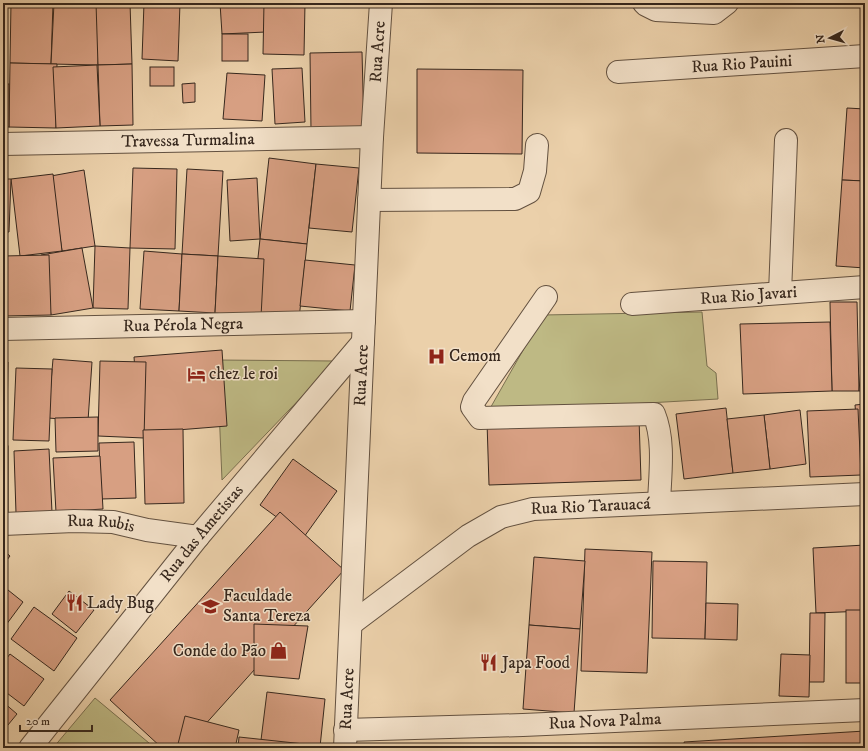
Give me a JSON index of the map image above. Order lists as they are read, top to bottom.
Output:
{
  "streets": {
    "street": [
      "Rua Acre",
      "Rua Rio Pauini",
      "Travessa Turmalina",
      "Rua Rio Javari",
      "Rua Pérola Negra",
      "Rua Rio Tarauacá",
      "Rua Rubis",
      "Rua das Ametistas",
      "Rua Nova Palma"
    ]
  },
  "crossings": [
    ["Rua Acre", "Travessa Turmalina"],
    ["Rua Acre", "Rua Pérola Negra"],
    ["Rua Acre", "Rua Rio Tarauacá"],
    ["Rua Acre", "Rua das Ametistas"],
    ["Rua Acre", "Rua Nova Palma"],
    ["Rua Pérola Negra", "Rua das Ametistas"],
    ["Rua Rubis", "Rua das Ametistas"]
  ],
  "places": {
    "hospital": ["Cemom"],
    "hotel": ["chez le roi"],
    "restaurant": ["Lady Bug", "Japa Food"],
    "school or university": ["Faculdade Santa Tereza"],
    "shop": ["Conde do Pão"]
  },
  "scale_bar": "20 m",
  "north": "left"
}
